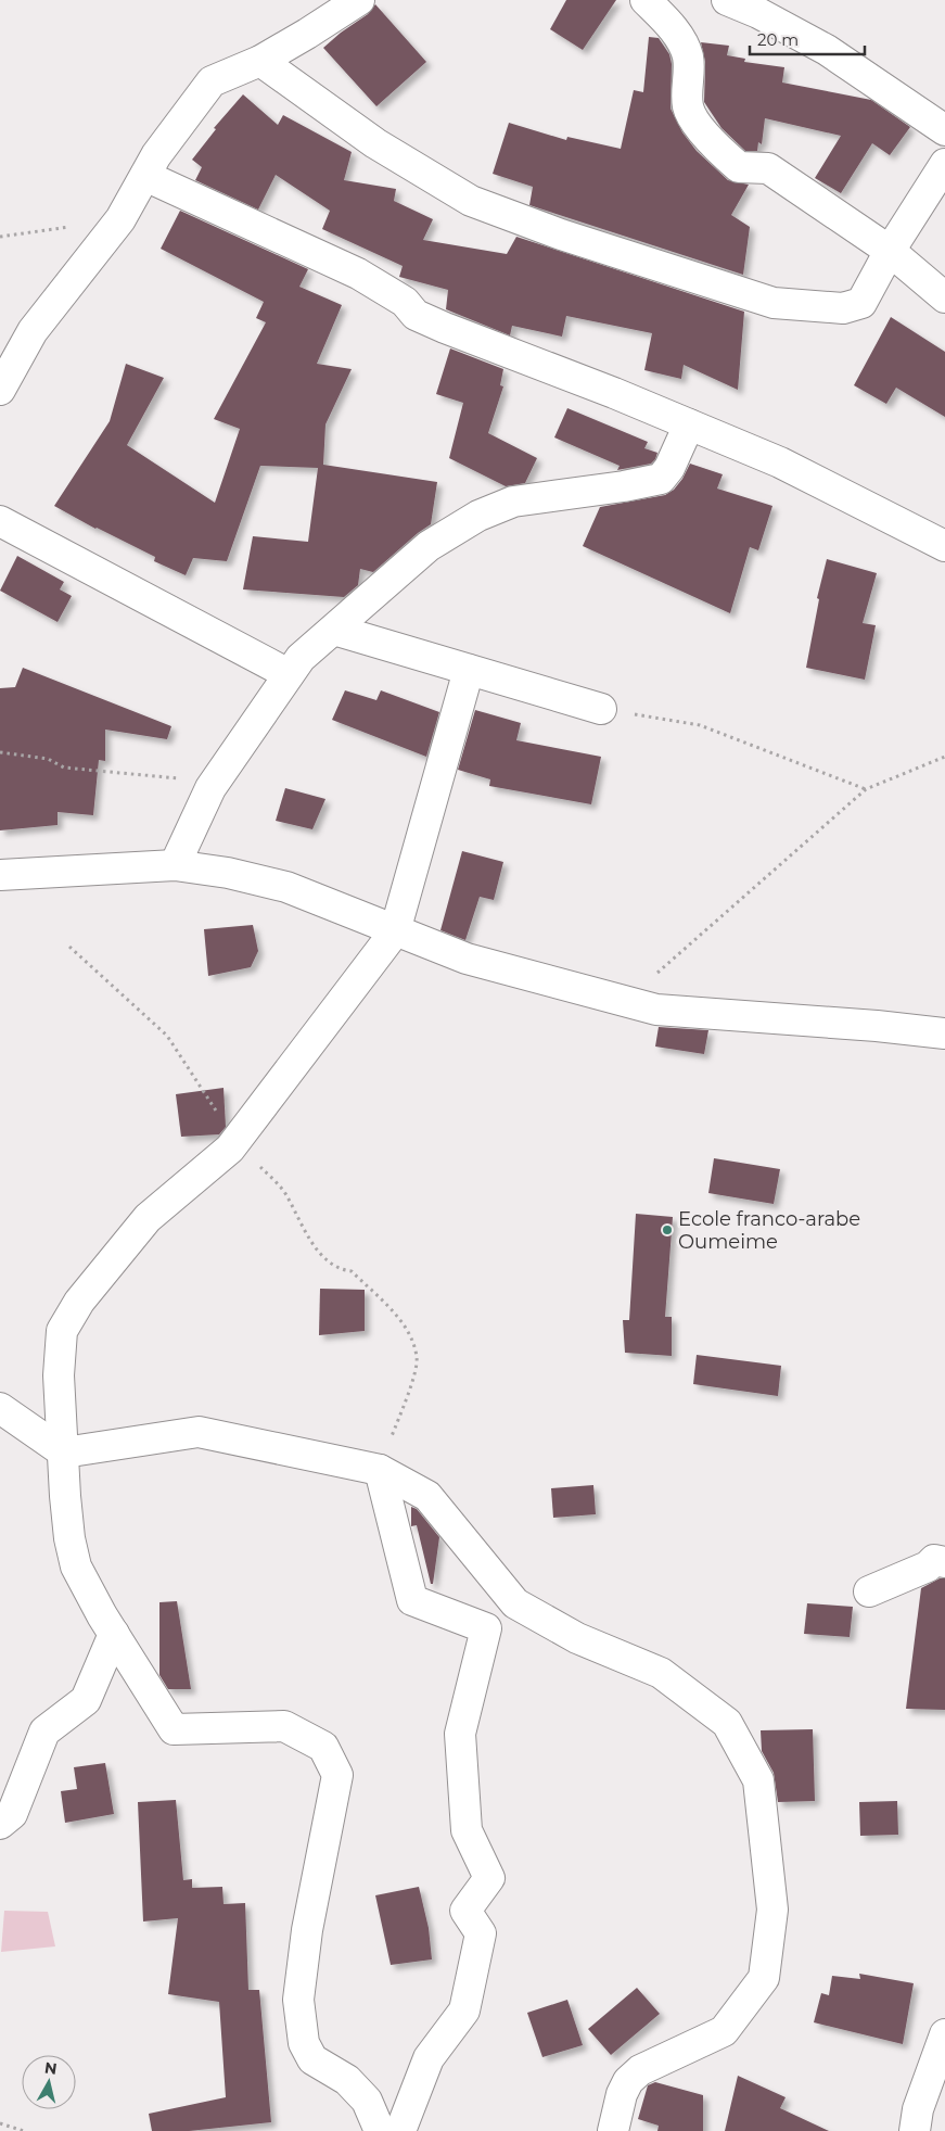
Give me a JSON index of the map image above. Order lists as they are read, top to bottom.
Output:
{
  "places": ["Ecole franco-arabe Oumeime"],
  "scale_bar": "20 m",
  "north": "top"
}
